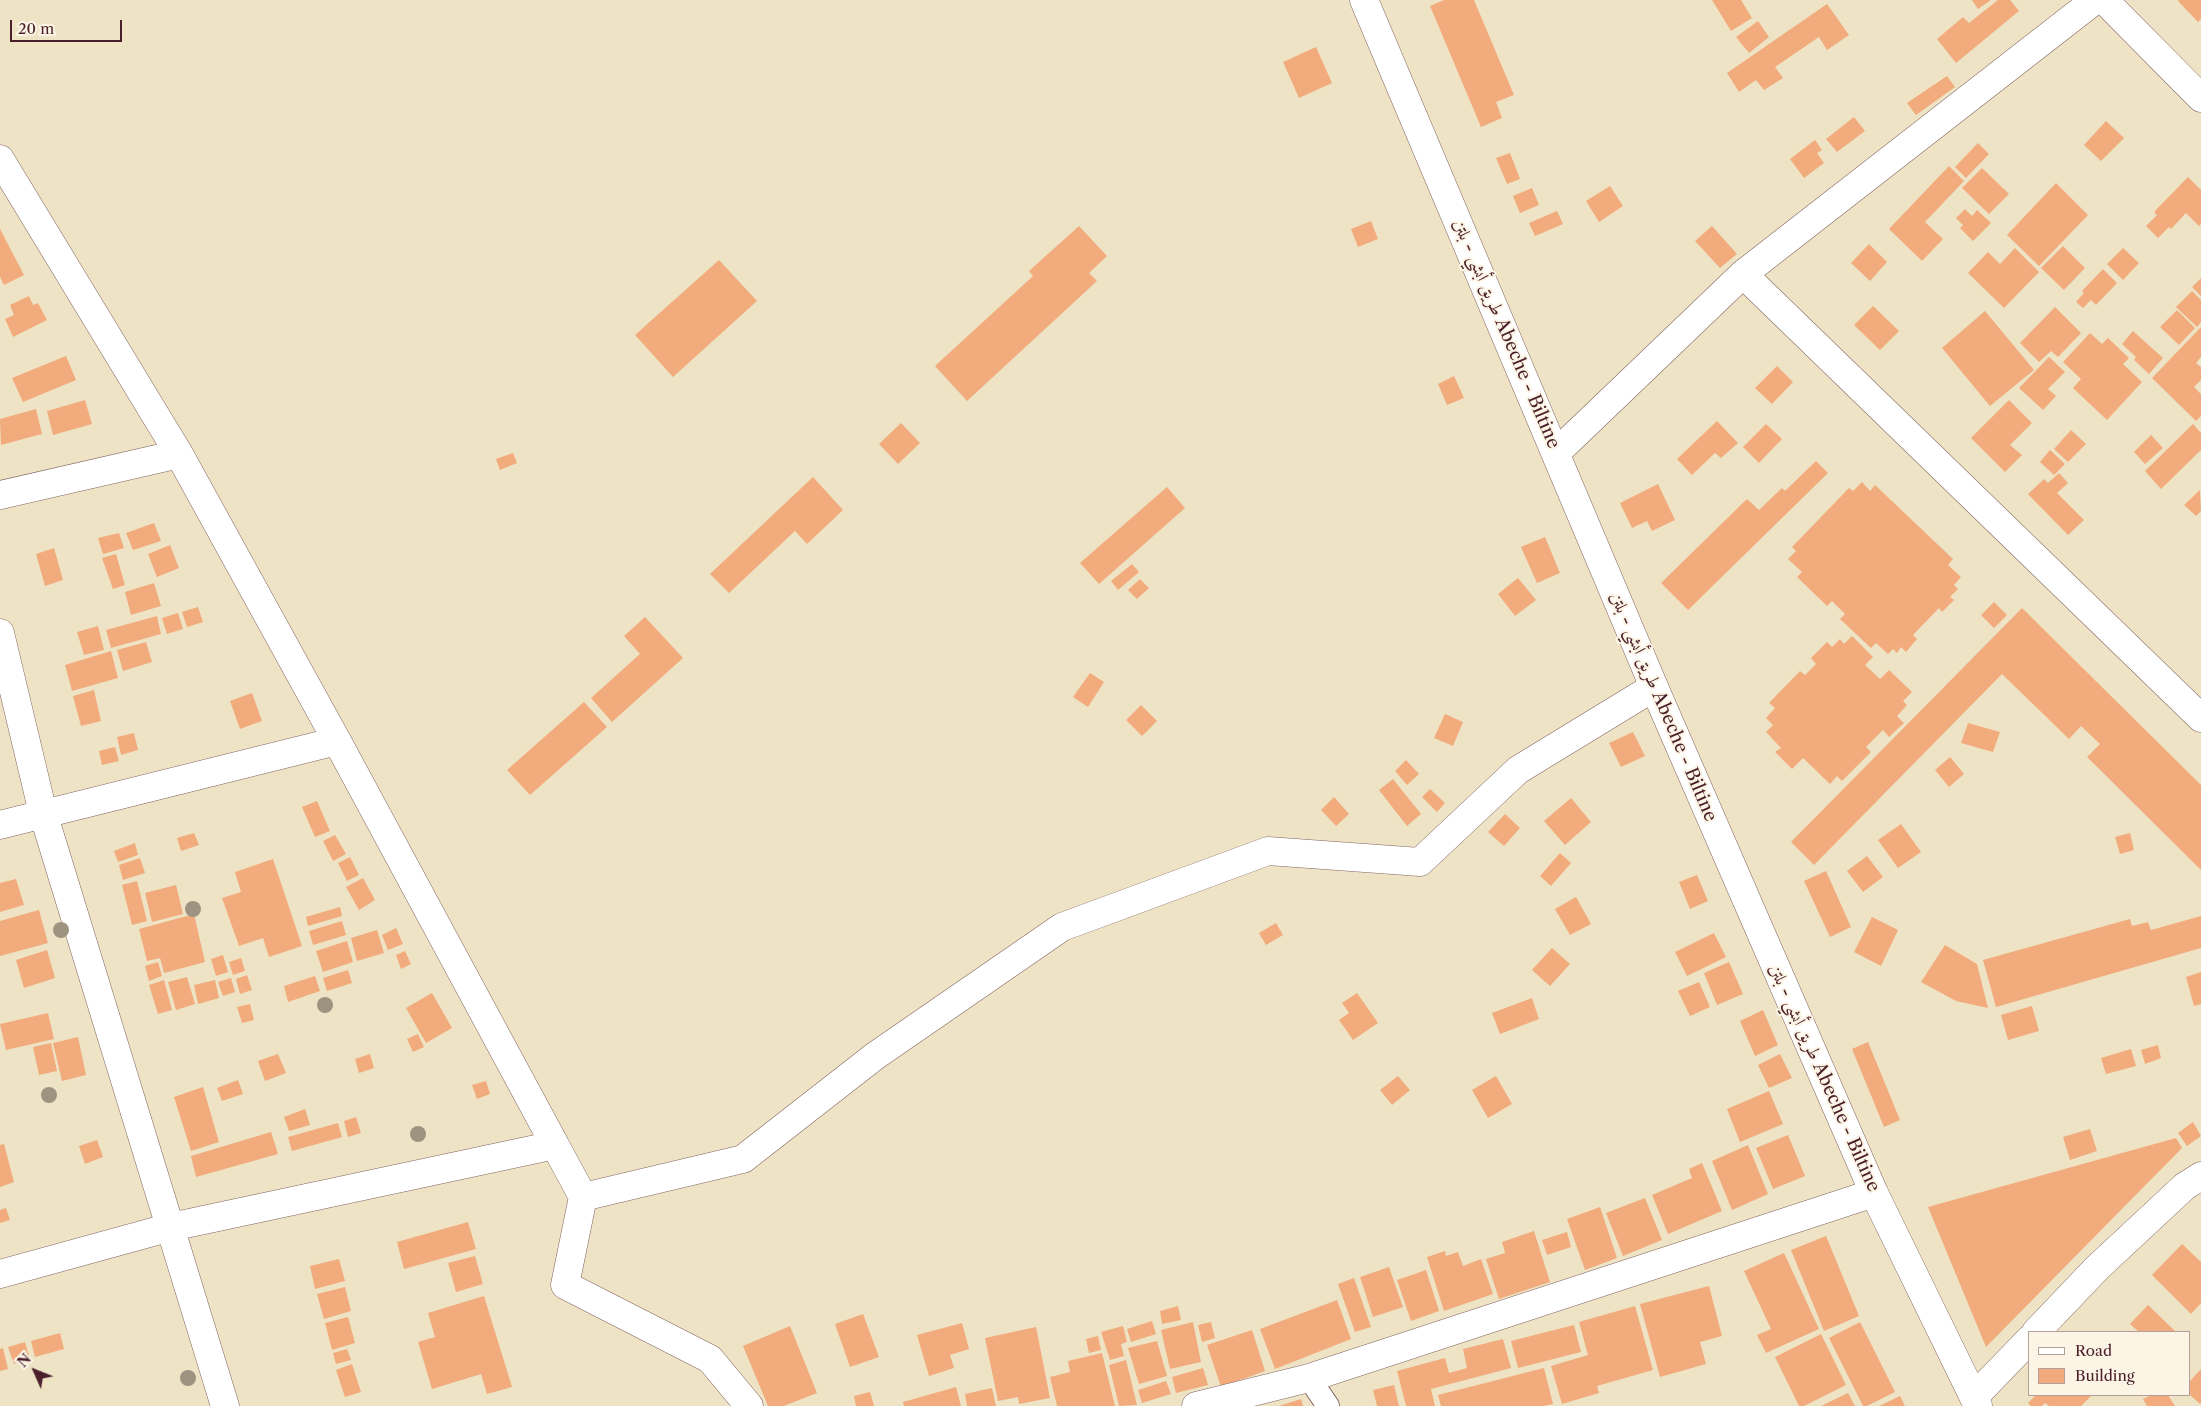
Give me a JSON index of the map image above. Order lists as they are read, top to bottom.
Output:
{
  "streets": {
    "street": ["طريق أبشي - بلتن Abeche - Biltine"]
  },
  "legend": ["Road", "Building"],
  "scale_bar": "20 m",
  "north": "top left"
}
